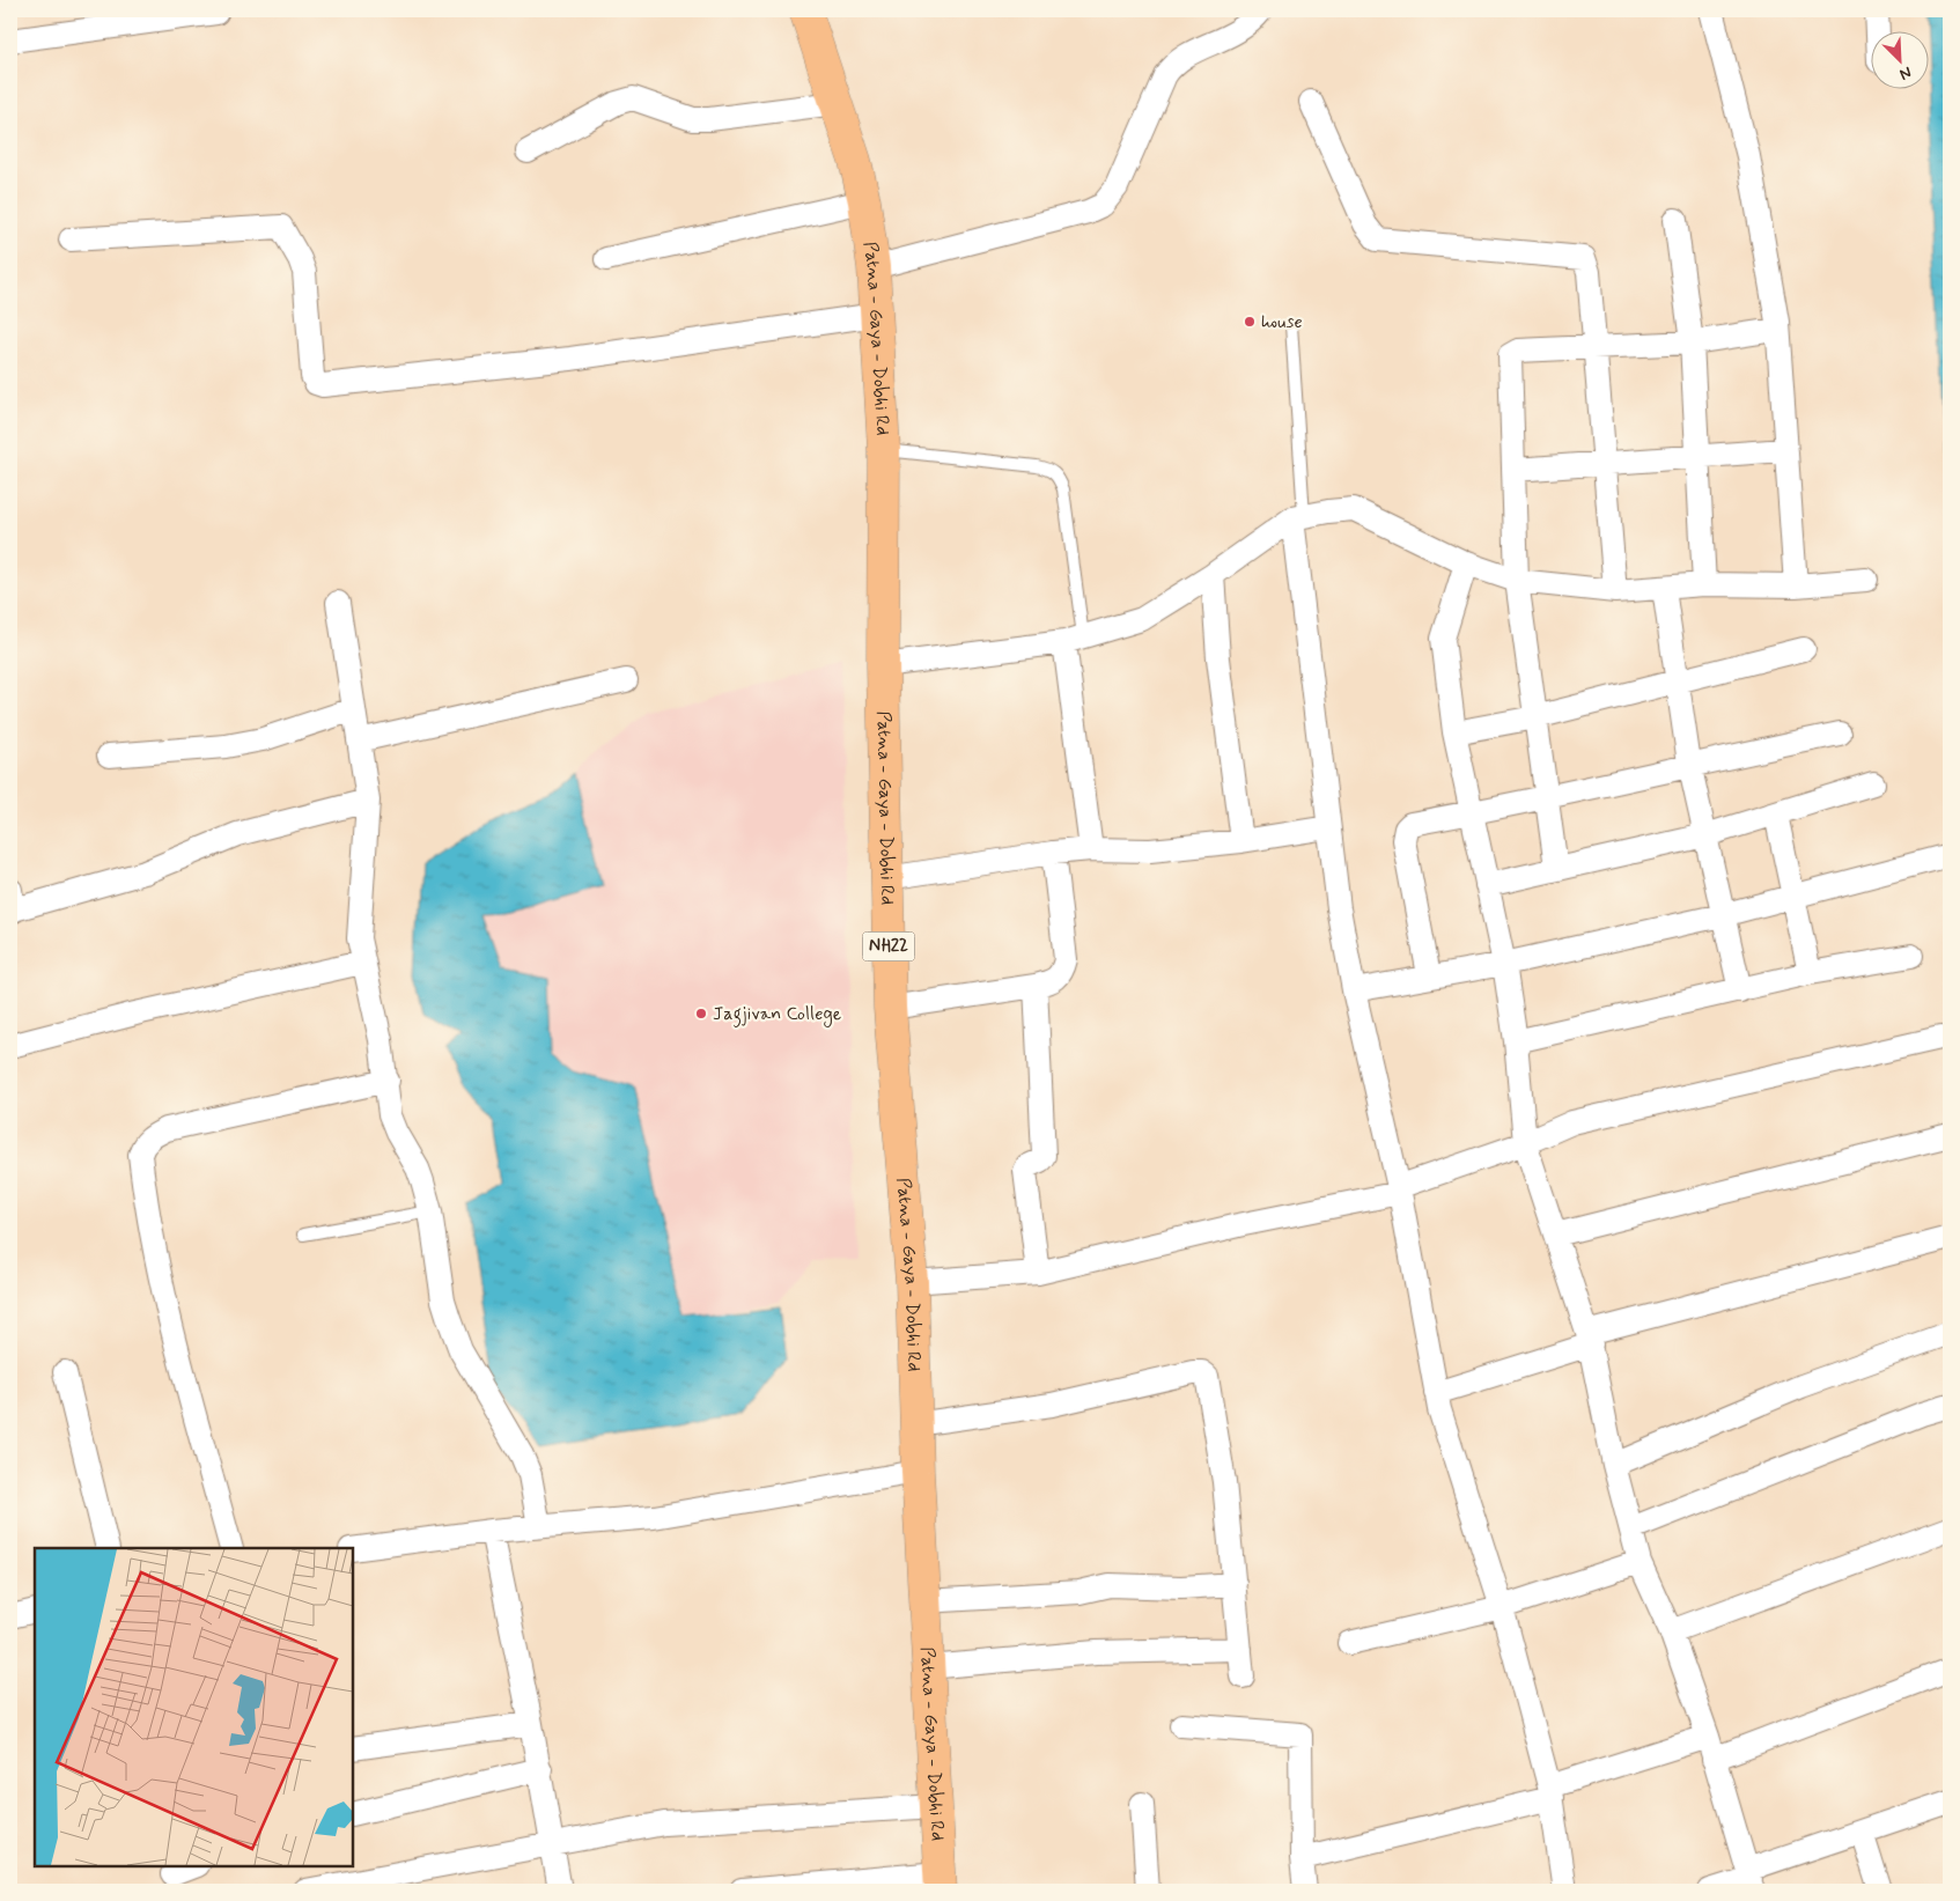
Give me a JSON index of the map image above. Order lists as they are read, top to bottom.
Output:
{
  "streets": {
    "main road": ["Patna - Gaya - Dobhi Rd", "NH22"]
  },
  "places": ["house", "Jagjivan College"],
  "north": "bottom right"
}
